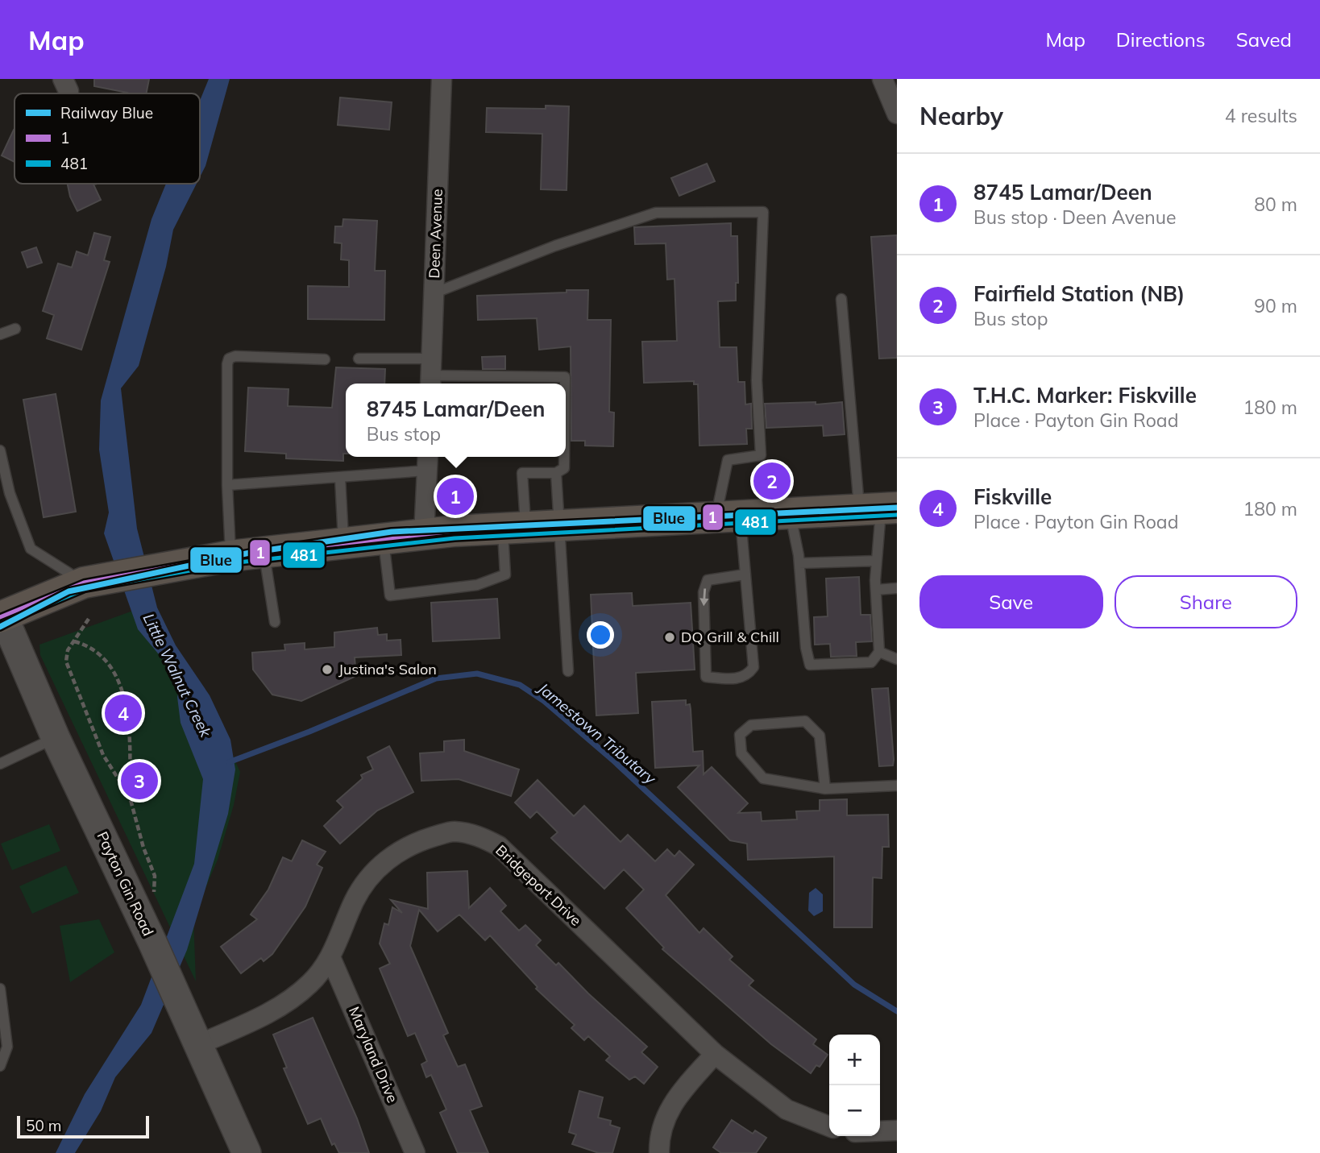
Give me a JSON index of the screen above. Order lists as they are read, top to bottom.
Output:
{
  "streets": {
    "street": [
      "Deen Avenue",
      "Payton Gin Road",
      "Bridgeport Drive",
      "Maryland Drive"
    ]
  },
  "crossings": [
    ["Payton Gin Road", "Bridgeport Drive"],
    ["Bridgeport Drive", "Maryland Drive"]
  ],
  "water": ["Little Walnut Creek", "Jamestown Tributary"],
  "places": ["DQ Grill & Chill", "Justina's Salon"],
  "lines": ["rail line Blue", "transit line 1", "transit line 481"],
  "legend": ["Railway Blue", "1", "481"],
  "scale_bar": "50 m",
  "page": {
    "header": "Map",
    "nav": ["Map", "Directions", "Saved"],
    "heading": ["Nearby", "4 results"],
    "list": [
      {
        "mark": "1",
        "name": "8745 Lamar/Deen",
        "note": "Bus stop · Deen Avenue",
        "value": "80 m"
      },
      {
        "mark": "2",
        "name": "Fairfield Station (NB)",
        "note": "Bus stop",
        "value": "90 m"
      },
      {
        "mark": "3",
        "name": "T.H.C. Marker: Fiskville",
        "note": "Place · Payton Gin Road",
        "value": "180 m"
      },
      {
        "mark": "4",
        "name": "Fiskville",
        "note": "Place · Payton Gin Road",
        "value": "180 m"
      }
    ],
    "popup": ["8745 Lamar/Deen", "Bus stop"],
    "pins": [
      "2",
      "1",
      "4",
      "3"
    ],
    "buttons": ["Save", "Share"],
    "map_buttons": ["+", "−"],
    "scale": "50 m"
  }
}
